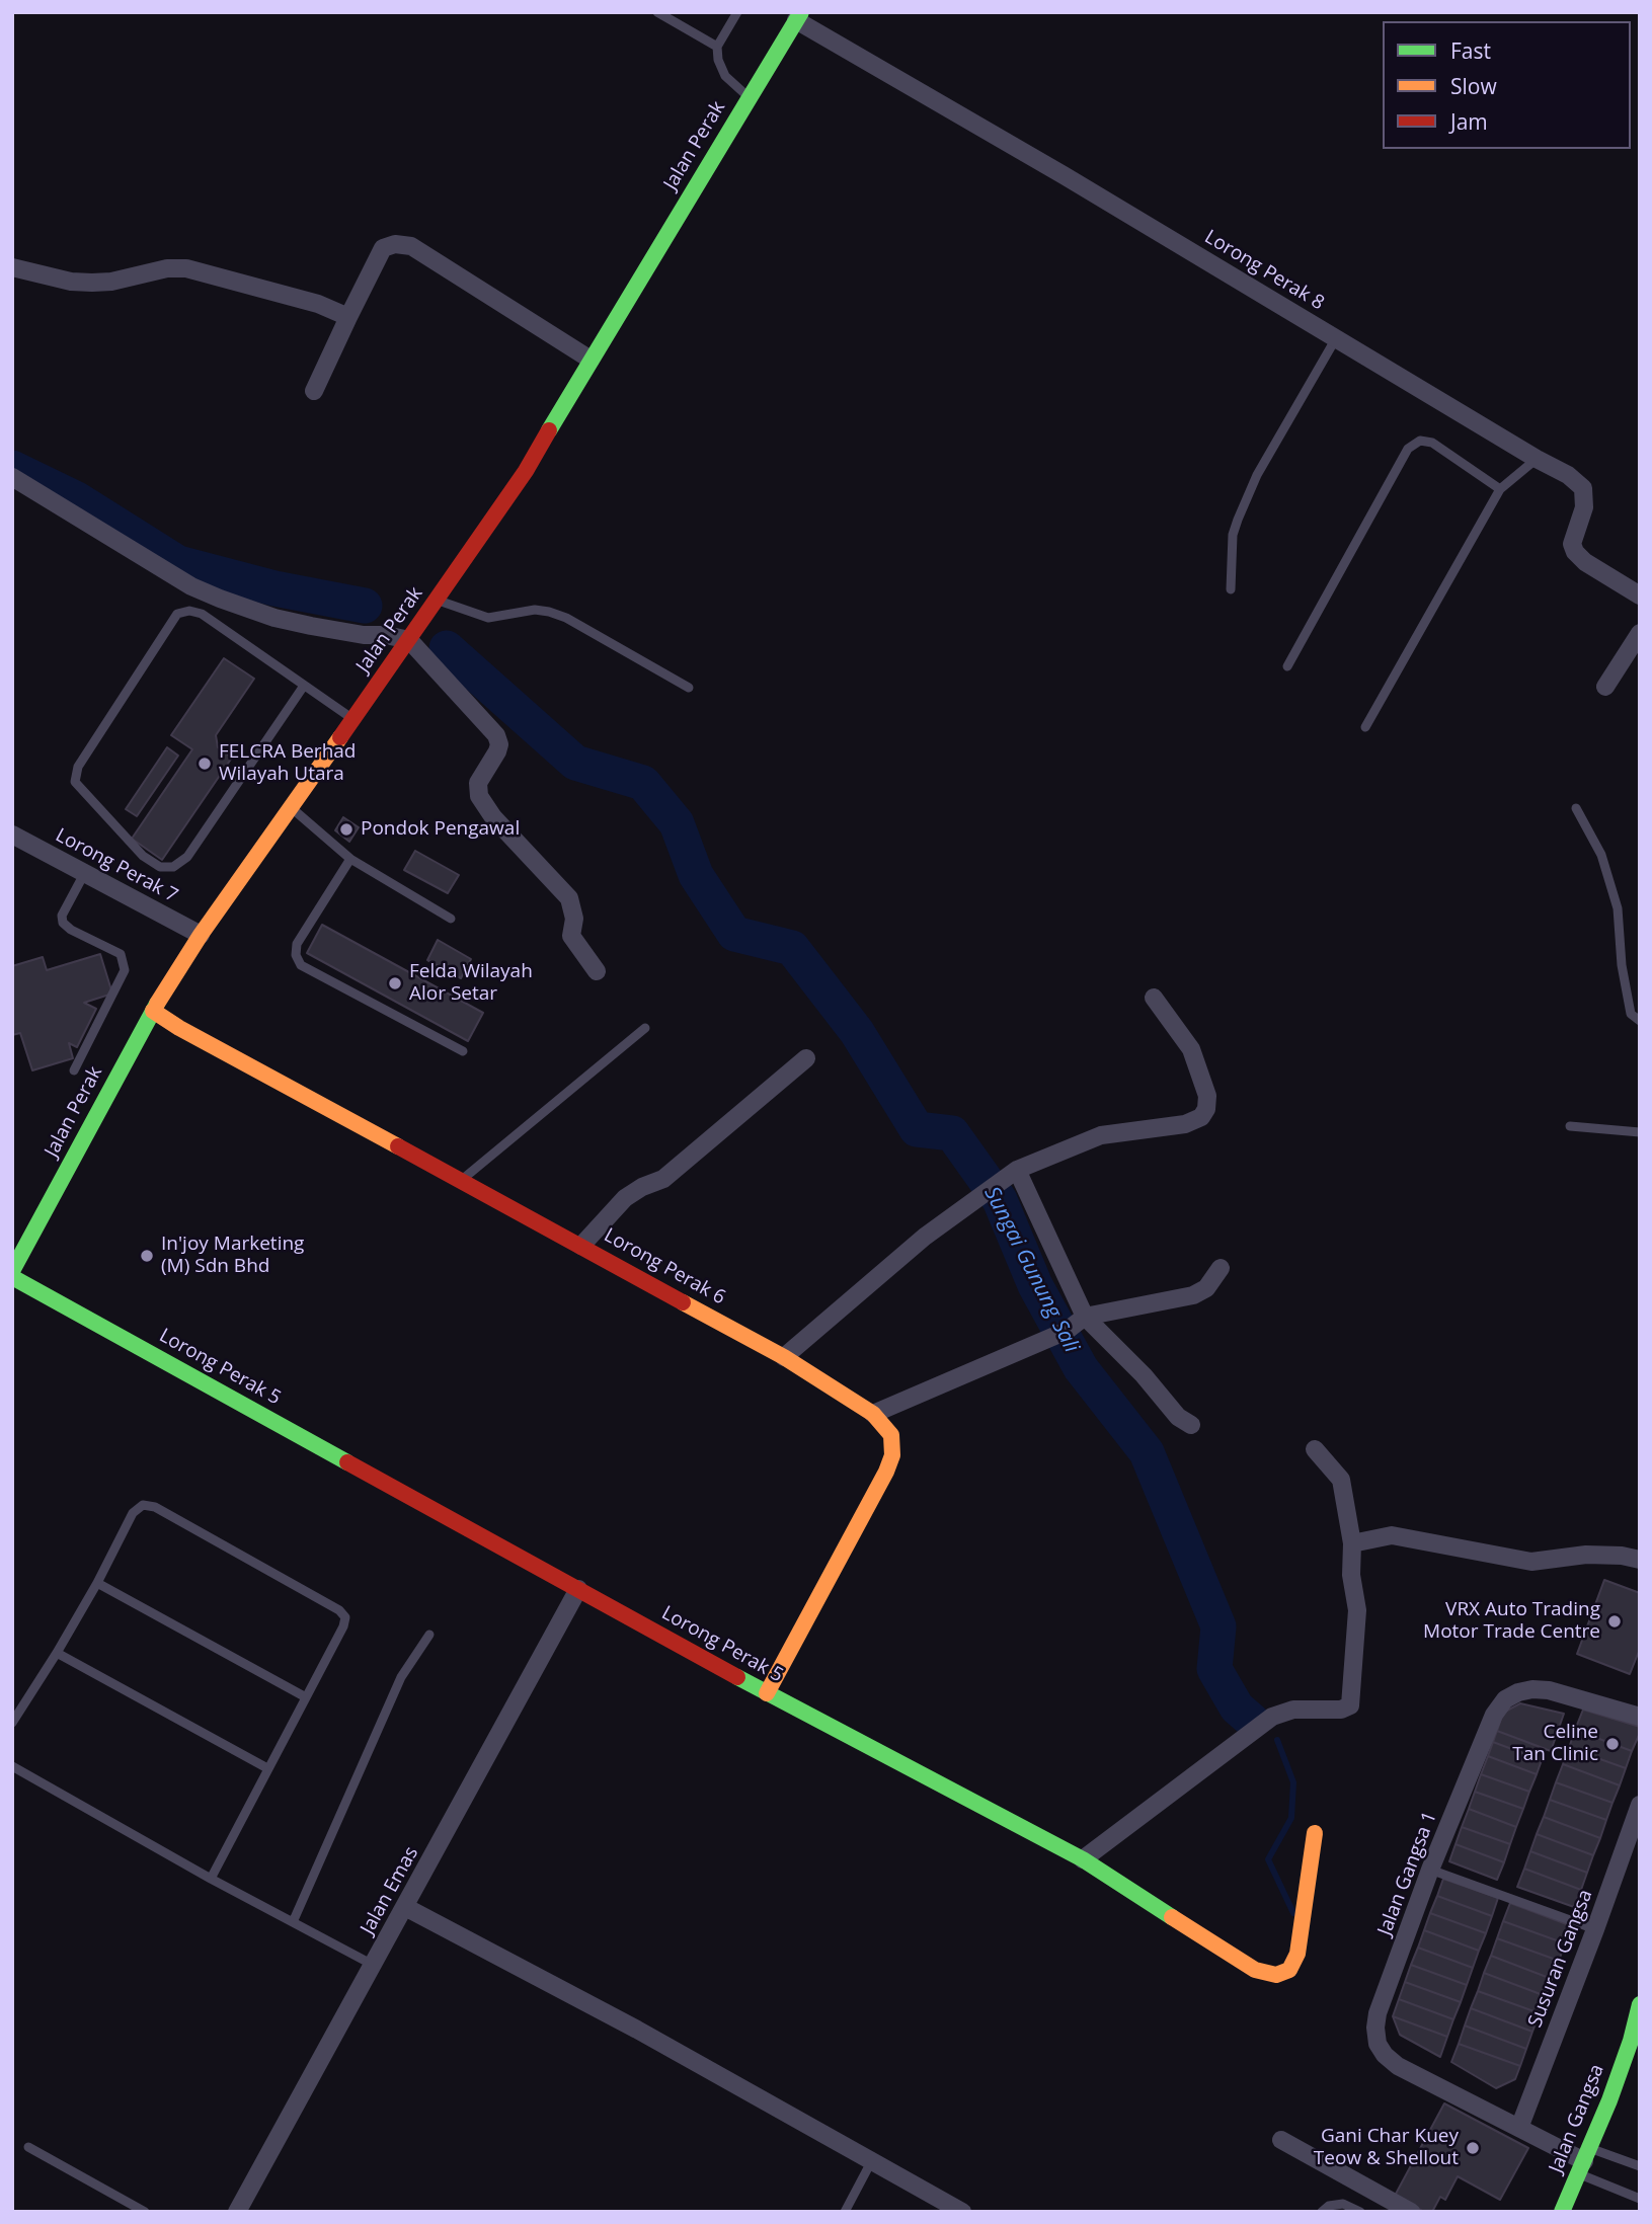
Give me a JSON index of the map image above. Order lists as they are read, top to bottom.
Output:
{
  "streets": {
    "street": [
      "Jalan Perak",
      "Lorong Perak 8",
      "Lorong Perak 7",
      "Lorong Perak 6",
      "Lorong Perak 5",
      "Jalan Gangsa 1",
      "Jalan Emas",
      "Susuran Gangsa",
      "Jalan Gangsa"
    ]
  },
  "crossings": [
    ["Jalan Perak", "Lorong Perak 8"],
    ["Jalan Perak", "Lorong Perak 7"],
    ["Jalan Perak", "Lorong Perak 6"],
    ["Lorong Perak 6", "Lorong Perak 5"],
    ["Lorong Perak 5", "Jalan Emas"],
    ["Jalan Gangsa 1", "Susuran Gangsa"],
    ["Jalan Gangsa 1", "Jalan Gangsa"]
  ],
  "water": ["Sungai Gunung Sali"],
  "places": [
    "FELCRA Berhad Wilayah Utara",
    "Pondok Pengawal",
    "Felda Wilayah Alor Setar",
    "In'joy Marketing (M) Sdn Bhd",
    "VRX Auto Trading Motor Trade Centre",
    "Celine Tan Clinic",
    "Gani Char Kuey Teow & Shellout"
  ],
  "legend": ["Fast", "Slow", "Jam"]
}
